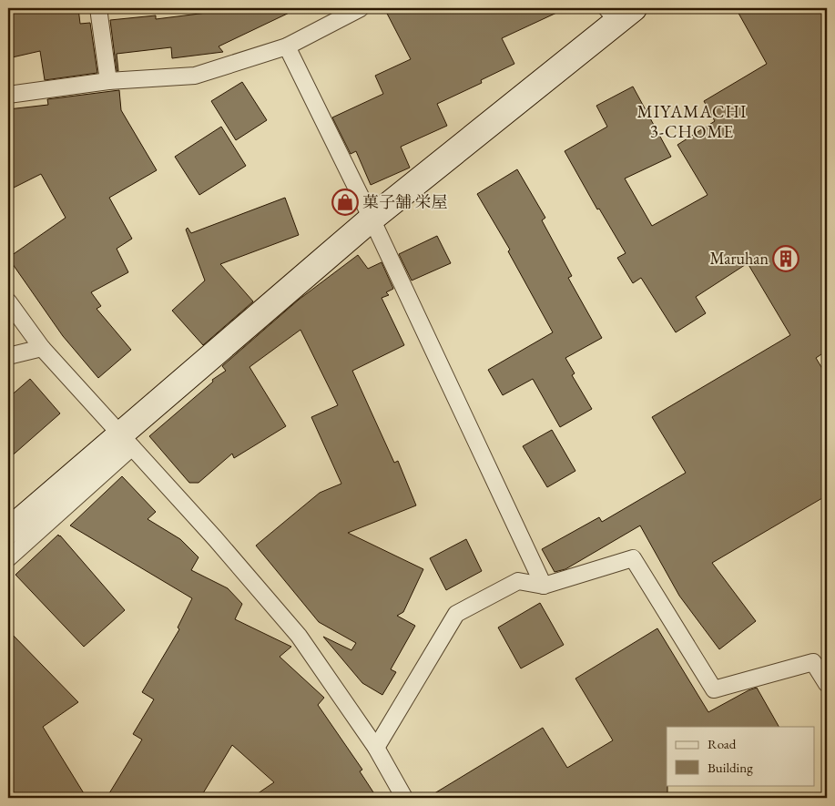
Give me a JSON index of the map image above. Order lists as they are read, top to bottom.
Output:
{
  "districts": ["MIYAMACHI 3-CHOME"],
  "places": {
    "shop": ["菓子舗 栄屋"],
    "building": ["Maruhan"]
  },
  "legend": ["Road", "Building"]
}
